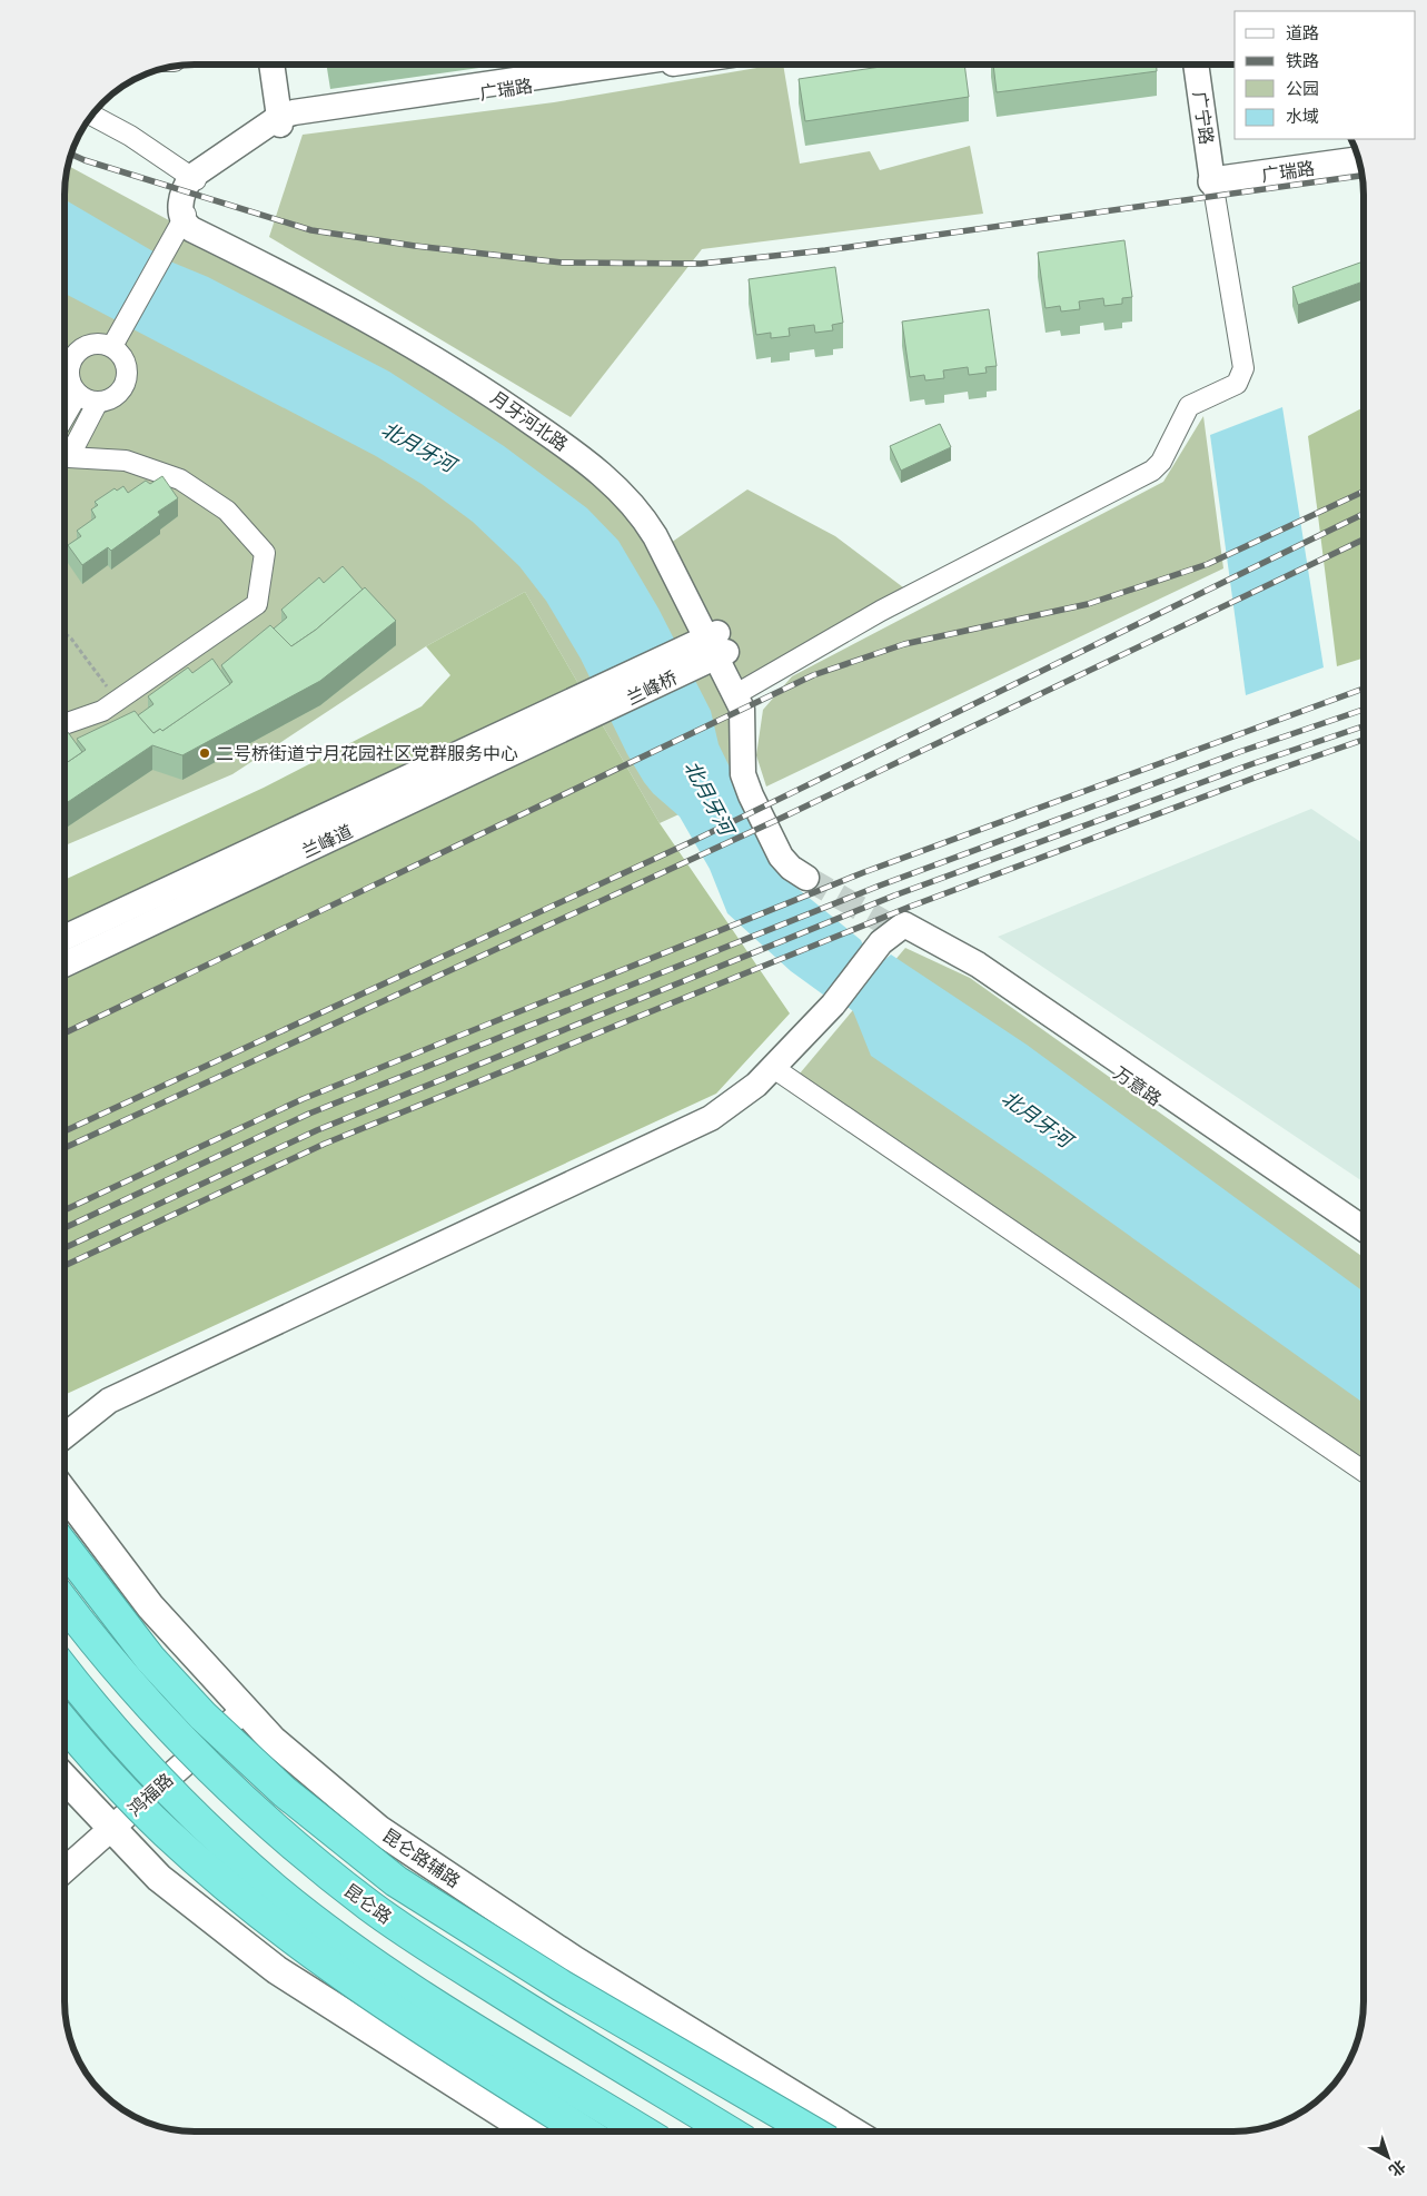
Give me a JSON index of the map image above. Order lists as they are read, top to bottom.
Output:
{
  "streets": {
    "highway": ["昆仑路"],
    "main road": ["广瑞路", "昆仑路辅路"],
    "street": [
      "广宁路",
      "月牙河北路",
      "兰峰桥",
      "兰峰道",
      "万意路",
      "鸿福路"
    ]
  },
  "crossings": [
    ["广瑞路", "广宁路"],
    ["月牙河北路", "兰峰桥"],
    ["兰峰桥", "兰峰道"],
    ["鸿福路", "昆仑路辅路"]
  ],
  "water": ["北月牙河"],
  "places": ["二号桥街道宁月花园社区党群服务中心"],
  "legend": [
    "道路",
    "铁路",
    "公园",
    "水域"
  ],
  "north": "bottom right"
}
